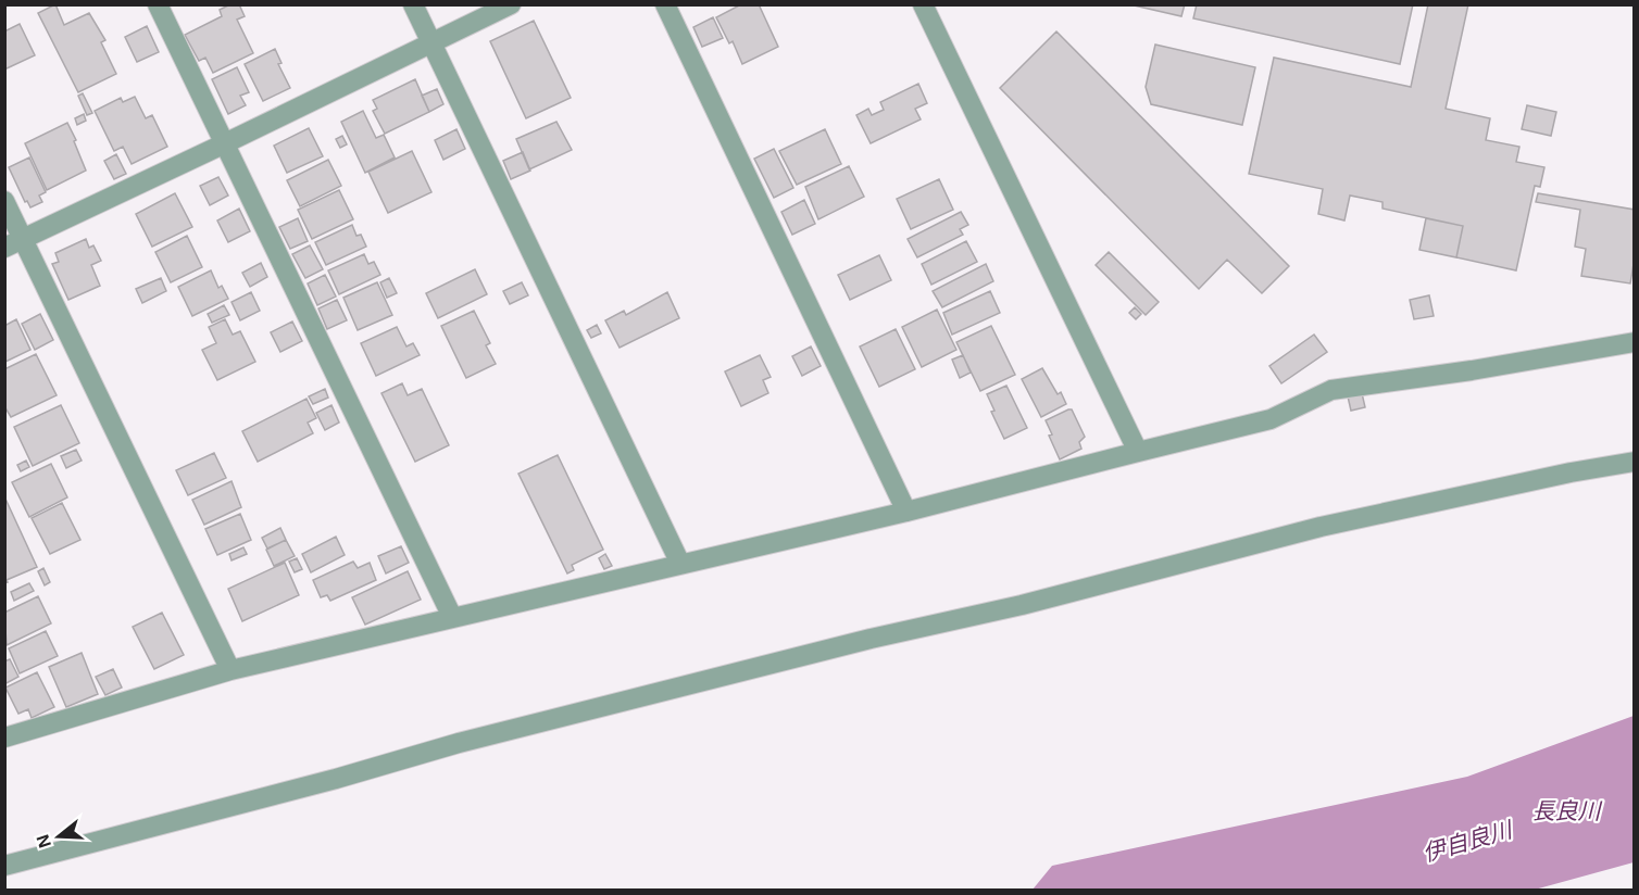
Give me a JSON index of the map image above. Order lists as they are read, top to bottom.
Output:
{
  "water": ["長良川", "伊自良川"],
  "north": "left"
}
